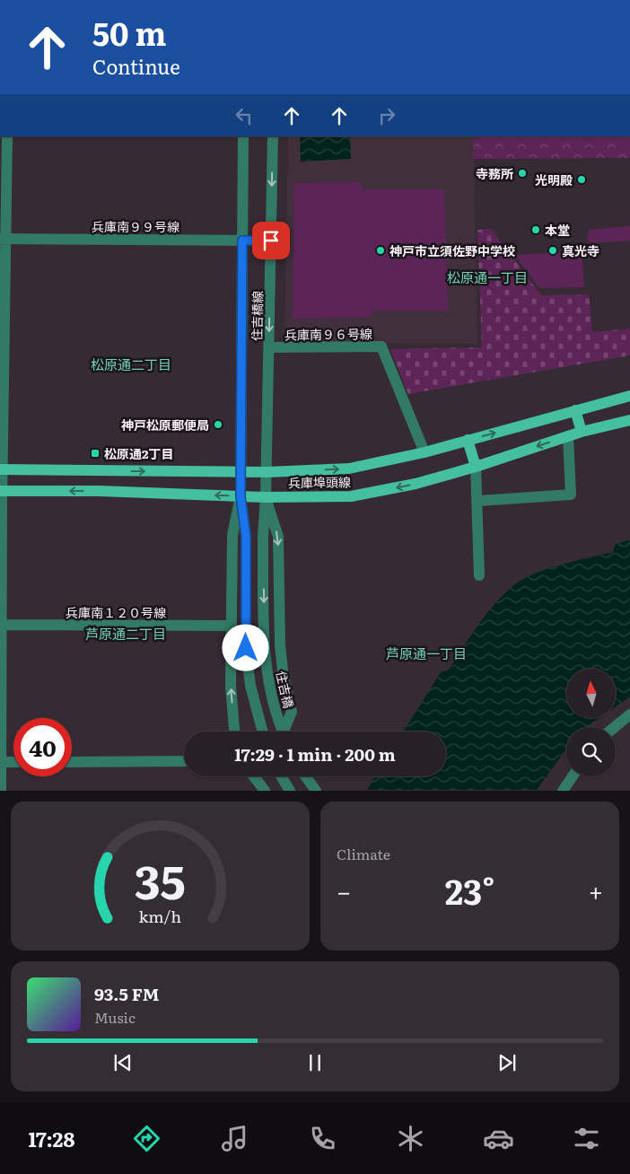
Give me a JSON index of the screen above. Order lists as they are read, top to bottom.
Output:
{
  "streets": {
    "main road": ["兵庫埠頭線"],
    "street": [
      "兵庫南９９号線",
      "住吉橋線",
      "兵庫南９６号線",
      "兵庫南１２０号線",
      "住吉橋"
    ]
  },
  "crossings": [
    ["兵庫南９９号線", "住吉橋線"],
    ["住吉橋線", "兵庫南９６号線"],
    ["住吉橋線", "兵庫埠頭線"],
    ["住吉橋線", "住吉橋"],
    ["兵庫南９６号線", "兵庫埠頭線"],
    ["兵庫埠頭線", "住吉橋"]
  ],
  "districts": [
    "松原通一丁目",
    "松原通二丁目",
    "芦原通二丁目",
    "芦原通一丁目"
  ],
  "places": {
    "other": [
      "寺務所",
      "光明殿",
      "本堂",
      "神戸市立須佐野中学校",
      "真光寺",
      "神戸松原郵便局"
    ],
    "transit": ["松原通2丁目"]
  },
  "north": "top",
  "page": {
    "turn": ["50 m", "Continue"],
    "limit": "40",
    "trip": "17:29 · 1 min · 200 m",
    "tile": "Climate",
    "heat": ["−", "23°", "+"],
    "song": ["93.5 FM", "Music"],
    "tabs": "17:28",
    "gauge": ["35", "km/h"]
  }
}
